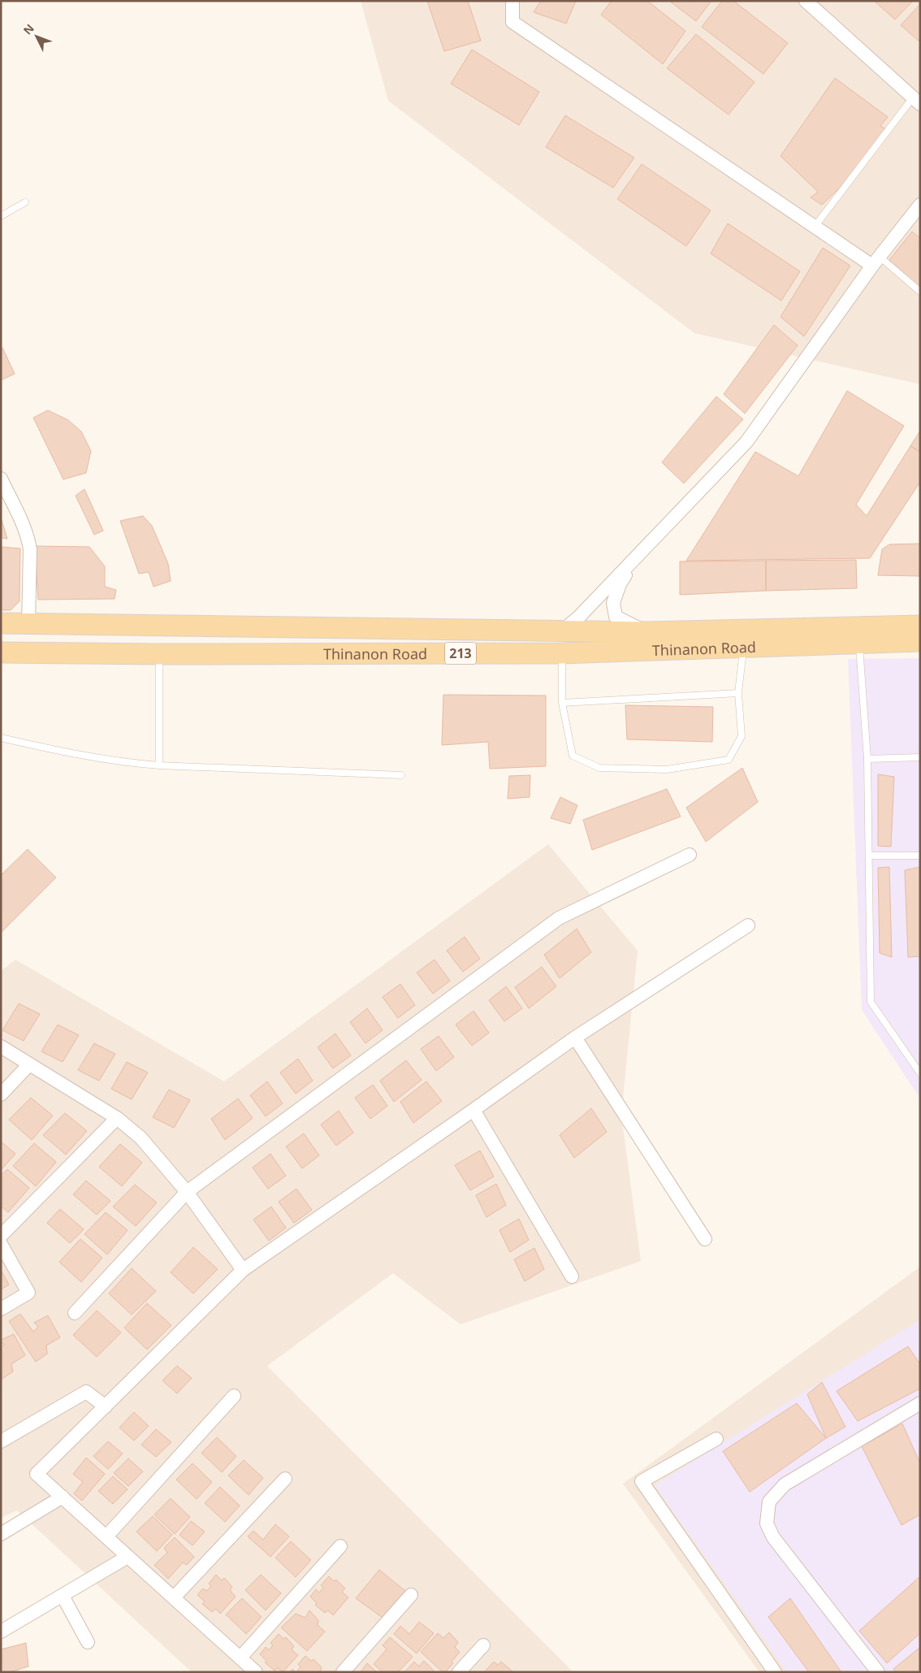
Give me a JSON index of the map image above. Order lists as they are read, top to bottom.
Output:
{
  "streets": {
    "main road": ["Thinanon Road", "213"]
  },
  "north": "top left"
}
